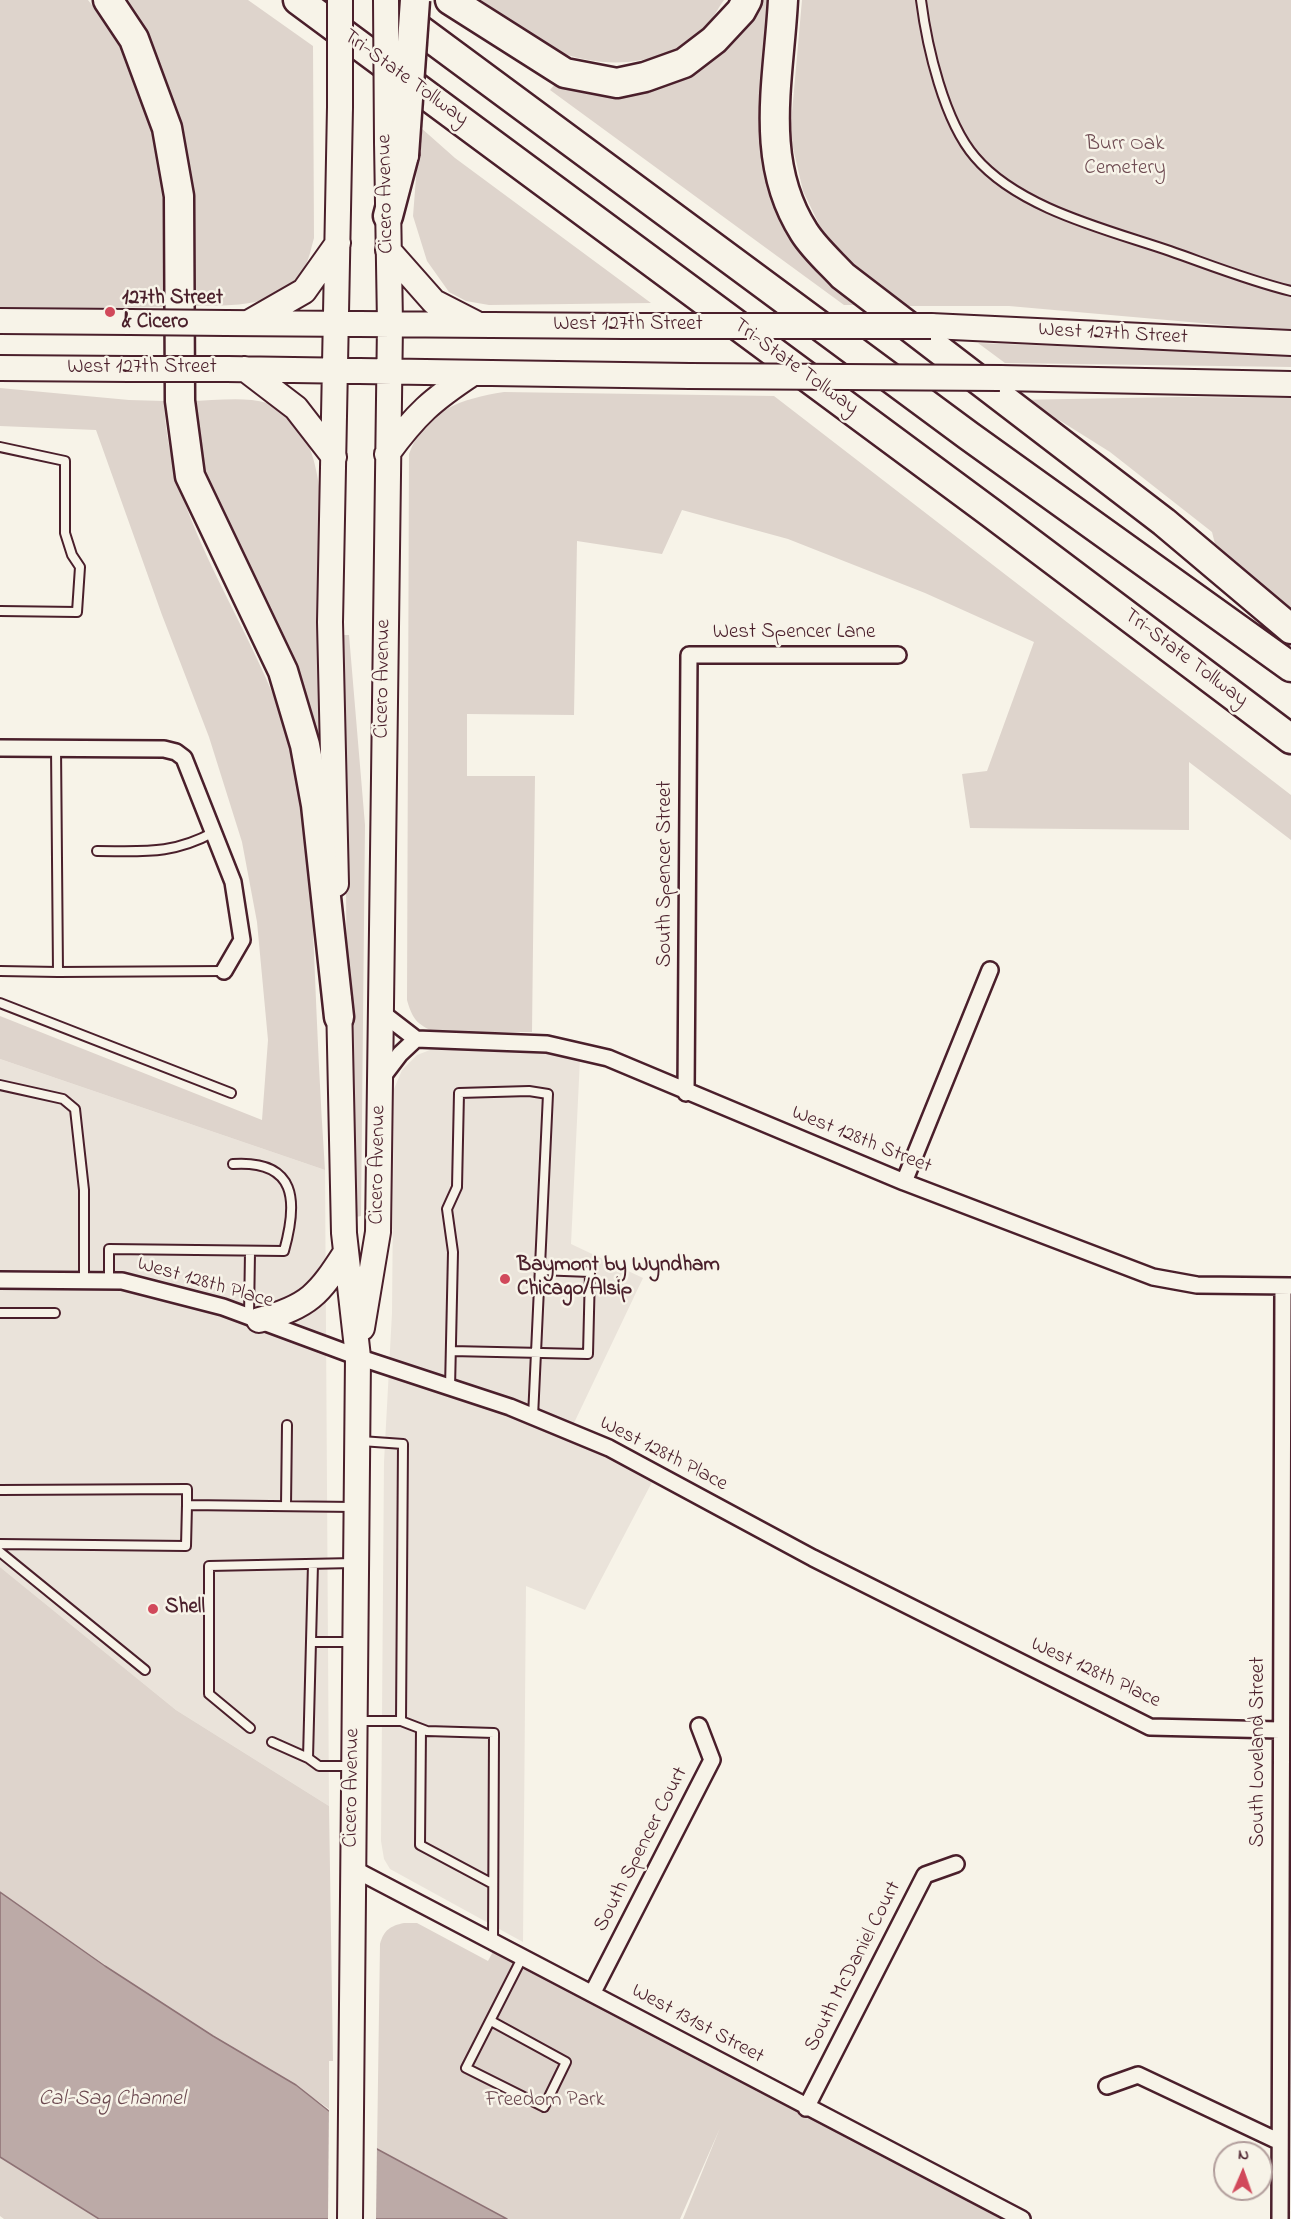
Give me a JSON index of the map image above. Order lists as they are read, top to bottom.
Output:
{
  "streets": {
    "highway": ["Tri-State Tollway"],
    "main road": ["Cicero Avenue", "West 127th Street"],
    "street": [
      "West Spencer Lane",
      "South Spencer Street",
      "West 128th Street",
      "West 128th Place",
      "South Loveland Street",
      "South Spencer Court",
      "South McDaniel Court",
      "West 131st Street"
    ]
  },
  "crossings": [
    ["Cicero Avenue", "West 127th Street"],
    ["Cicero Avenue", "West 128th Place"],
    ["Cicero Avenue", "West 131st Street"],
    ["West Spencer Lane", "South Spencer Street"],
    ["South Spencer Street", "West 128th Street"],
    ["West 128th Street", "South Loveland Street"],
    ["West 128th Place", "South Loveland Street"],
    ["South Spencer Court", "West 131st Street"],
    ["South McDaniel Court", "West 131st Street"]
  ],
  "water": ["Cal-Sag Channel"],
  "parks": ["Burr Oak Cemetery", "Freedom Park"],
  "places": ["127th Street & Cicero", "Baymont by Wyndham Chicago/Alsip", "Shell"],
  "north": "top"
}
